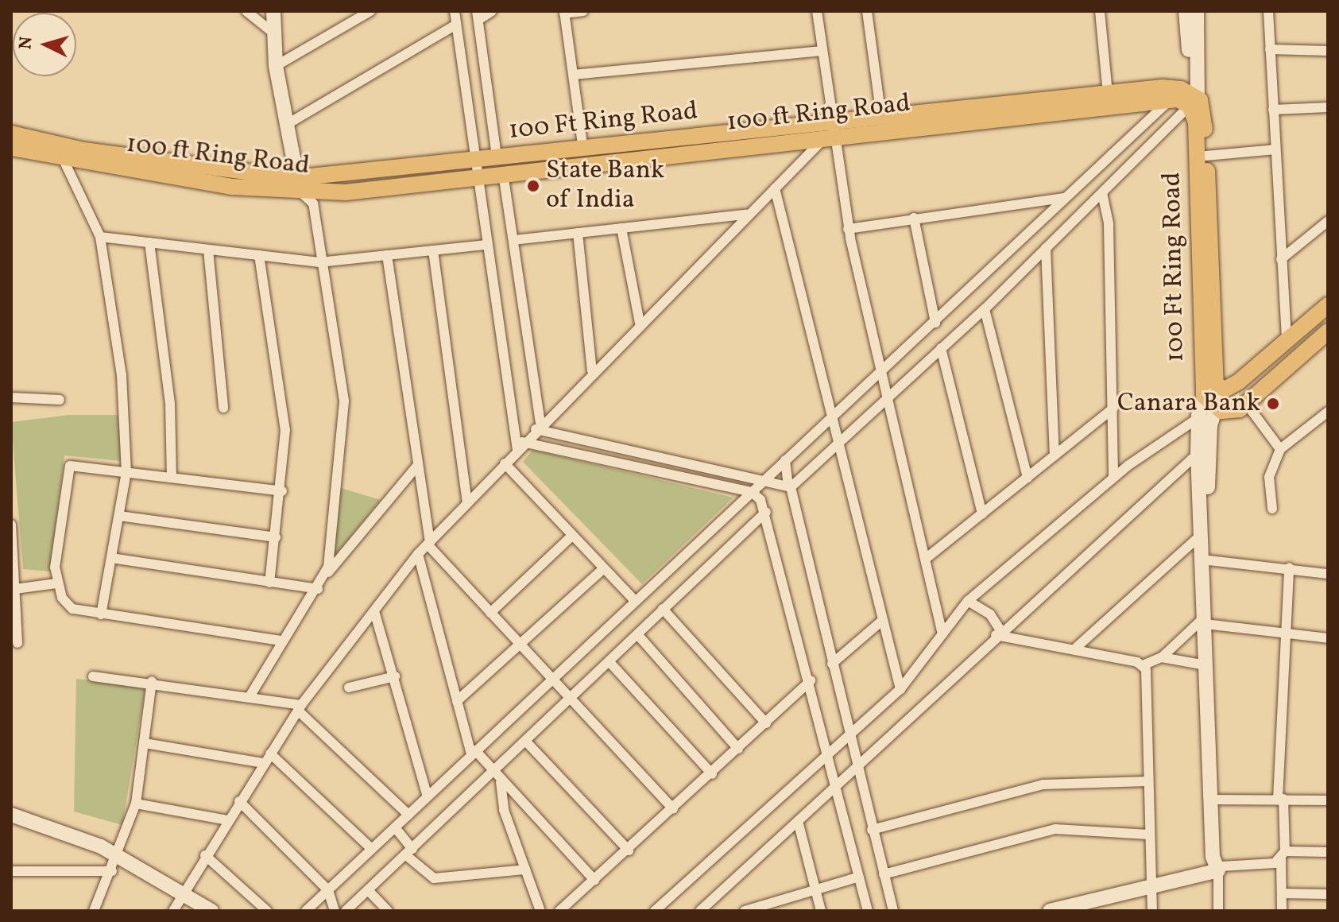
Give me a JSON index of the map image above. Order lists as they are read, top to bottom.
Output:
{
  "streets": {
    "main road": ["100 ft Ring Road", "100 Ft Ring Road"]
  },
  "crossings": [
    ["100 ft Ring Road", "100 Ft Ring Road"]
  ],
  "places": ["State Bank of India", "Canara Bank"],
  "north": "left"
}
